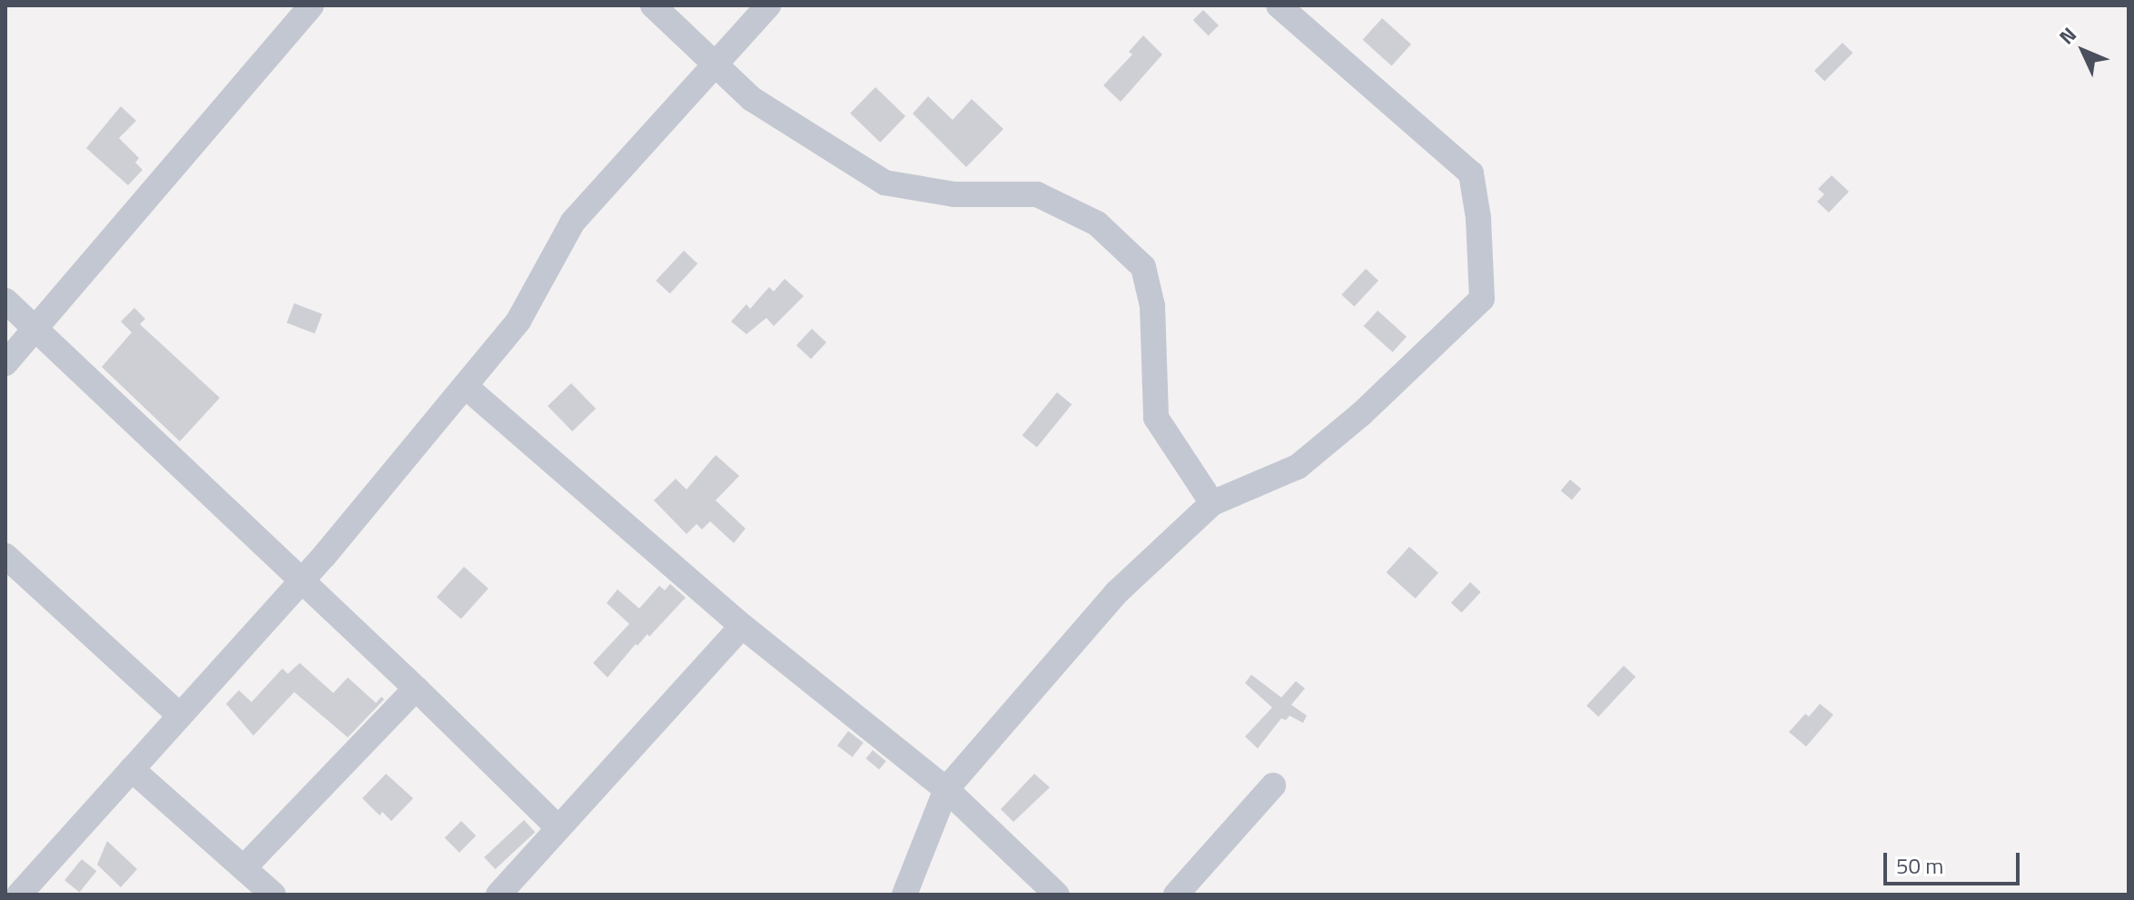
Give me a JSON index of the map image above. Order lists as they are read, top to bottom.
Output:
{
  "scale_bar": "50 m",
  "north": "top left"
}
